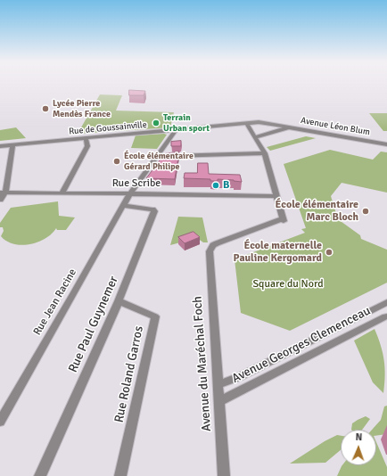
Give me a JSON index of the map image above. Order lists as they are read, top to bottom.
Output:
{
  "streets": {
    "street": [
      "Avenue Léon Blum",
      "Rue de Goussainville",
      "Rue Scribe",
      "Rue Jean Racine",
      "Rue Paul Guynemer",
      "Avenue Georges Clemenceau",
      "Avenue du Maréchal Foch",
      "Rue Roland Garros"
    ]
  },
  "crossings": [
    ["Avenue Léon Blum", "Rue de Goussainville"],
    ["Rue de Goussainville", "Rue Jean Racine"],
    ["Rue Scribe", "Rue Jean Racine"],
    ["Rue Scribe", "Avenue du Maréchal Foch"],
    ["Rue Jean Racine", "Rue Paul Guynemer"],
    ["Rue Paul Guynemer", "Rue Roland Garros"],
    ["Avenue Georges Clemenceau", "Avenue du Maréchal Foch"]
  ],
  "parks": ["Square du Nord"],
  "places": [
    "Lycée Pierre Mendès France",
    "Terrain Urban sport",
    "École élémentaire Gérard Philipe",
    "B",
    "École élémentaire Marc Bloch",
    "École maternelle Pauline Kergomard"
  ],
  "north": "top"
}
